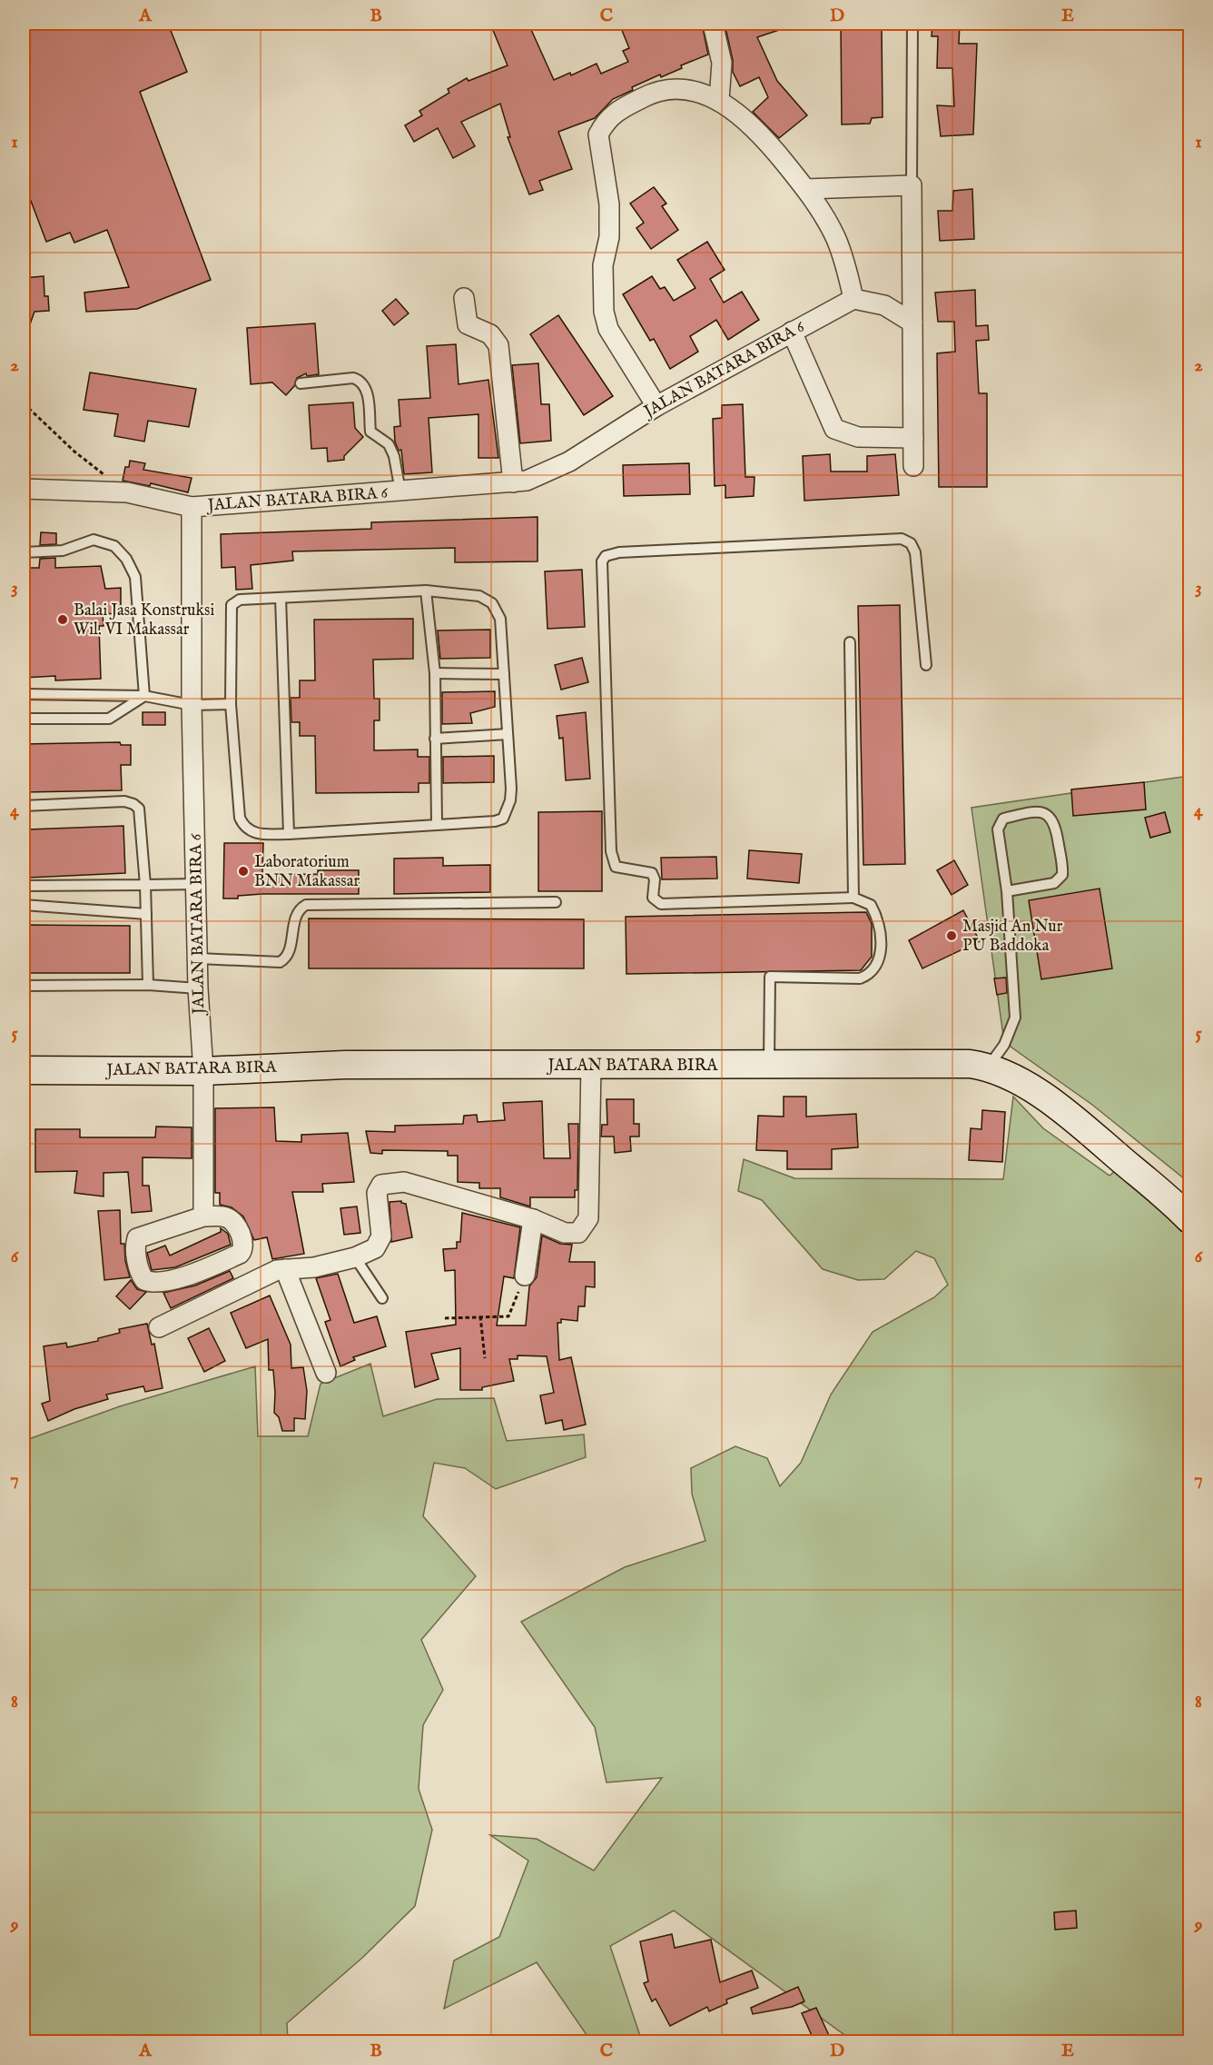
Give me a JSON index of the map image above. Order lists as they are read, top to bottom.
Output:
{
  "streets": {
    "street": ["JALAN BATARA BIRA 6", "JALAN BATARA BIRA"]
  },
  "crossings": [
    ["JALAN BATARA BIRA 6", "JALAN BATARA BIRA"]
  ],
  "places": ["Balai Jasa Konstruksi Wil. VI Makassar", "Laboratorium BNN Makassar", "Masjid An Nur PU Baddoka"],
  "grid": {
    "columns": [
      "A",
      "B",
      "C",
      "D",
      "E"
    ],
    "rows": [
      "1",
      "2",
      "3",
      "4",
      "5",
      "6",
      "7",
      "8",
      "9"
    ]
  }
}
